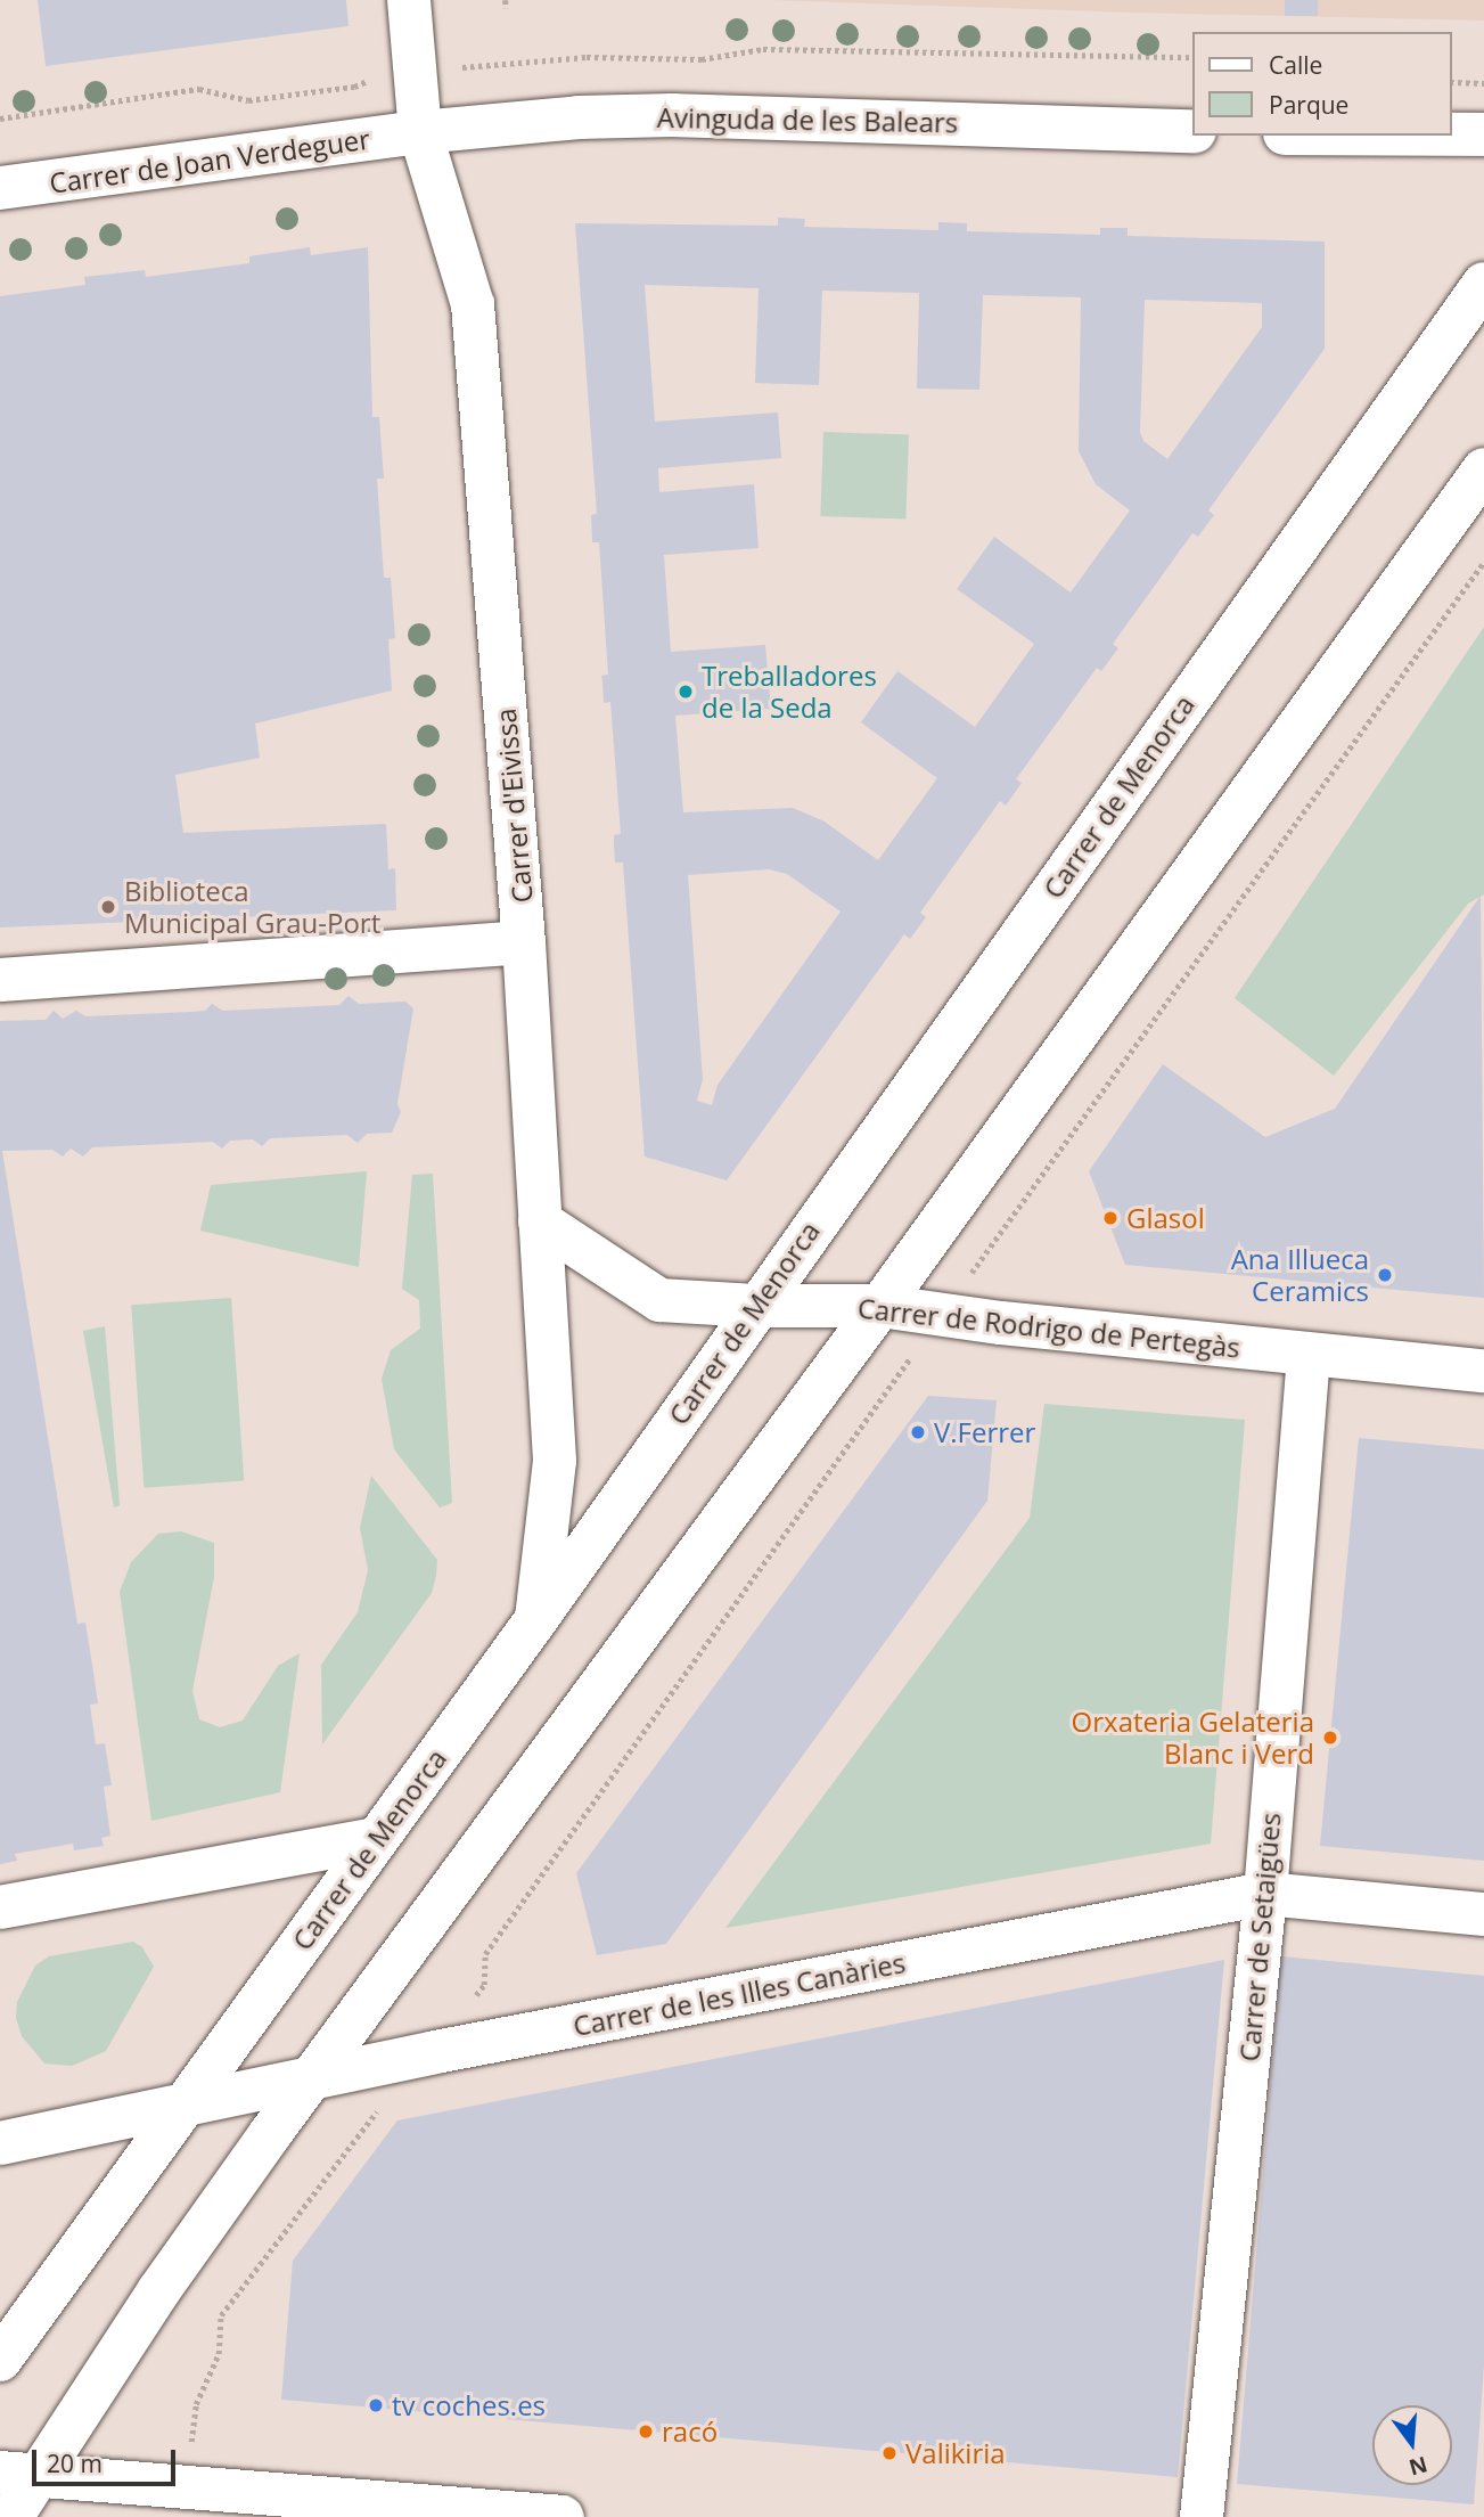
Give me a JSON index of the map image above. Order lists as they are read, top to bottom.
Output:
{
  "streets": {
    "main road": [
      "Avinguda de les Balears",
      "Carrer de Joan Verdeguer",
      "Carrer de Menorca",
      "Carrer d'Eivissa",
      "Carrer de Rodrigo de Pertegàs",
      "Carrer de Setaigües",
      "Carrer de les Illes Canàries"
    ]
  },
  "crossings": [
    ["Avinguda de les Balears", "Carrer de Joan Verdeguer"],
    ["Avinguda de les Balears", "Carrer d'Eivissa"],
    ["Carrer de Joan Verdeguer", "Carrer d'Eivissa"],
    ["Carrer de Menorca", "Carrer d'Eivissa"],
    ["Carrer de Menorca", "Carrer de Rodrigo de Pertegàs"],
    ["Carrer de Menorca", "Carrer de les Illes Canàries"],
    ["Carrer d'Eivissa", "Carrer de Rodrigo de Pertegàs"],
    ["Carrer de Rodrigo de Pertegàs", "Carrer de Setaigües"],
    ["Carrer de Setaigües", "Carrer de les Illes Canàries"]
  ],
  "places": [
    "Treballadores de la Seda",
    "Biblioteca Municipal Grau-Port",
    "Glasol",
    "Ana Illueca Ceramics",
    "V.Ferrer",
    "Orxateria Gelateria Blanc i Verd",
    "tv coches.es",
    "racó",
    "Valikiria"
  ],
  "legend": ["Calle", "Parque"],
  "scale_bar": "20 m",
  "north": "bottom"
}
